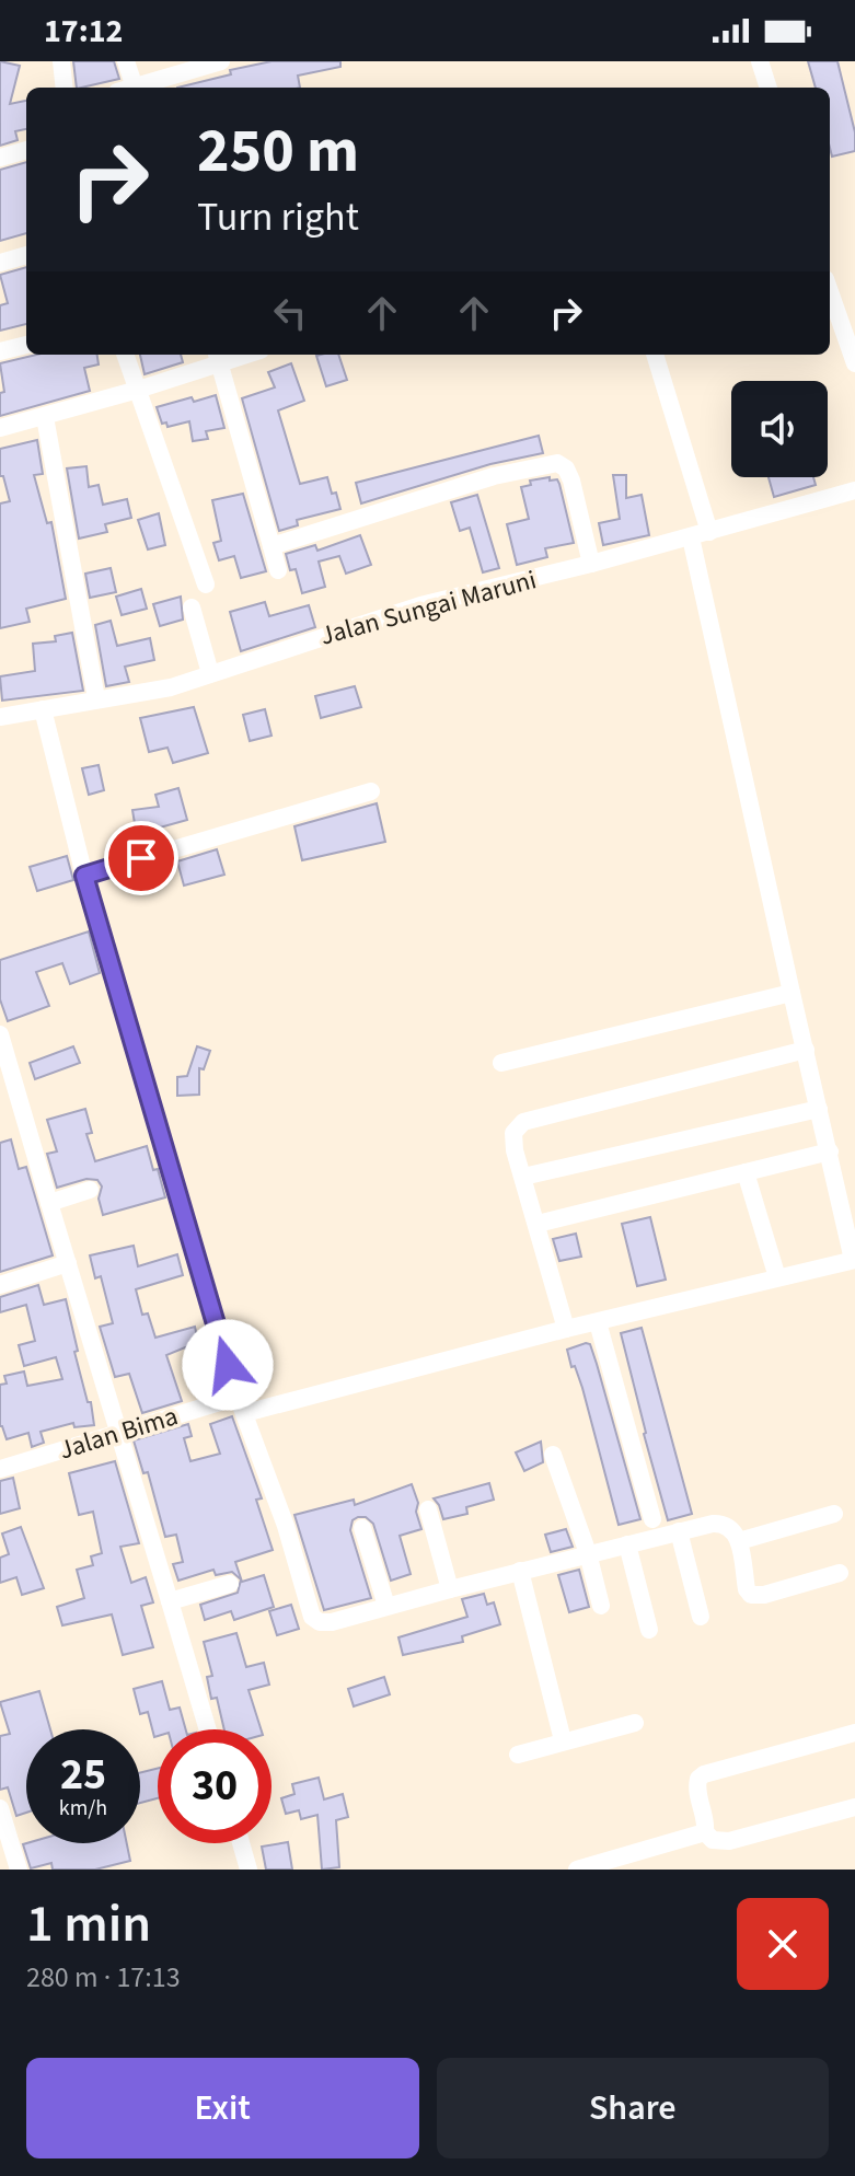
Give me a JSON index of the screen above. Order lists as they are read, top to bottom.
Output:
{
  "streets": {
    "street": ["Jalan Sungai Maruni", "Jalan Bima"]
  },
  "page": {
    "status": "17:12",
    "turn": ["250 m", "Turn right"],
    "speed": "25 km/h",
    "limit": "30",
    "heading": ["1 min", "280 m · 17:13"],
    "buttons": ["Exit", "Share"]
  }
}
